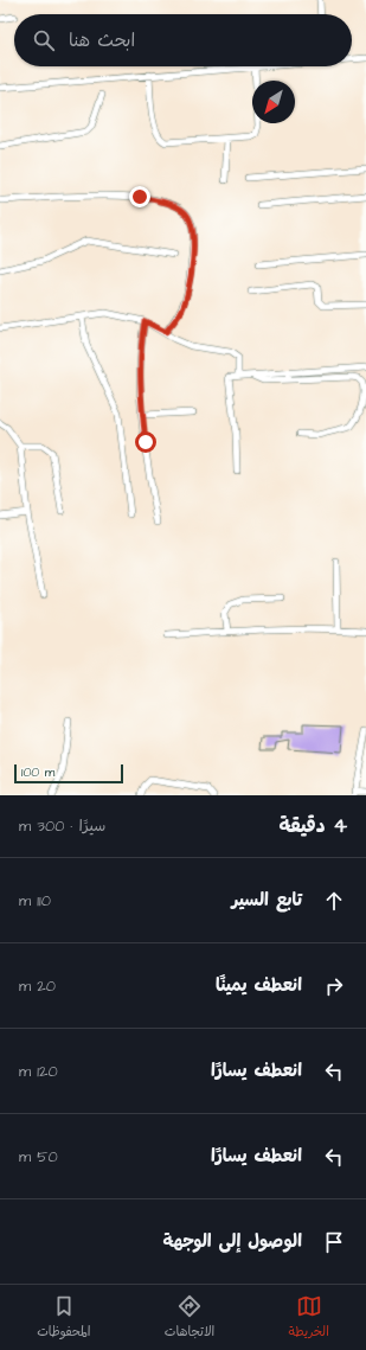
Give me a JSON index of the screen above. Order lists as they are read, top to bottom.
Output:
{
  "scale_bar": "100 m",
  "north": "bottom left",
  "page": {
    "search": "ابحث هنا",
    "scale": "100 m",
    "heading": ["4 دقيقة", "سيرًا · 300 m"],
    "list": [
      ["تابع السير", "110 m"],
      ["انعطف يمينًا", "20 m"],
      ["انعطف يسارًا", "120 m"],
      ["انعطف يسارًا", "50 m"],
      "الوصول إلى الوجهة"
    ],
    "nav": ["الخريطة", "الاتجاهات", "المحفوظات"]
  }
}
